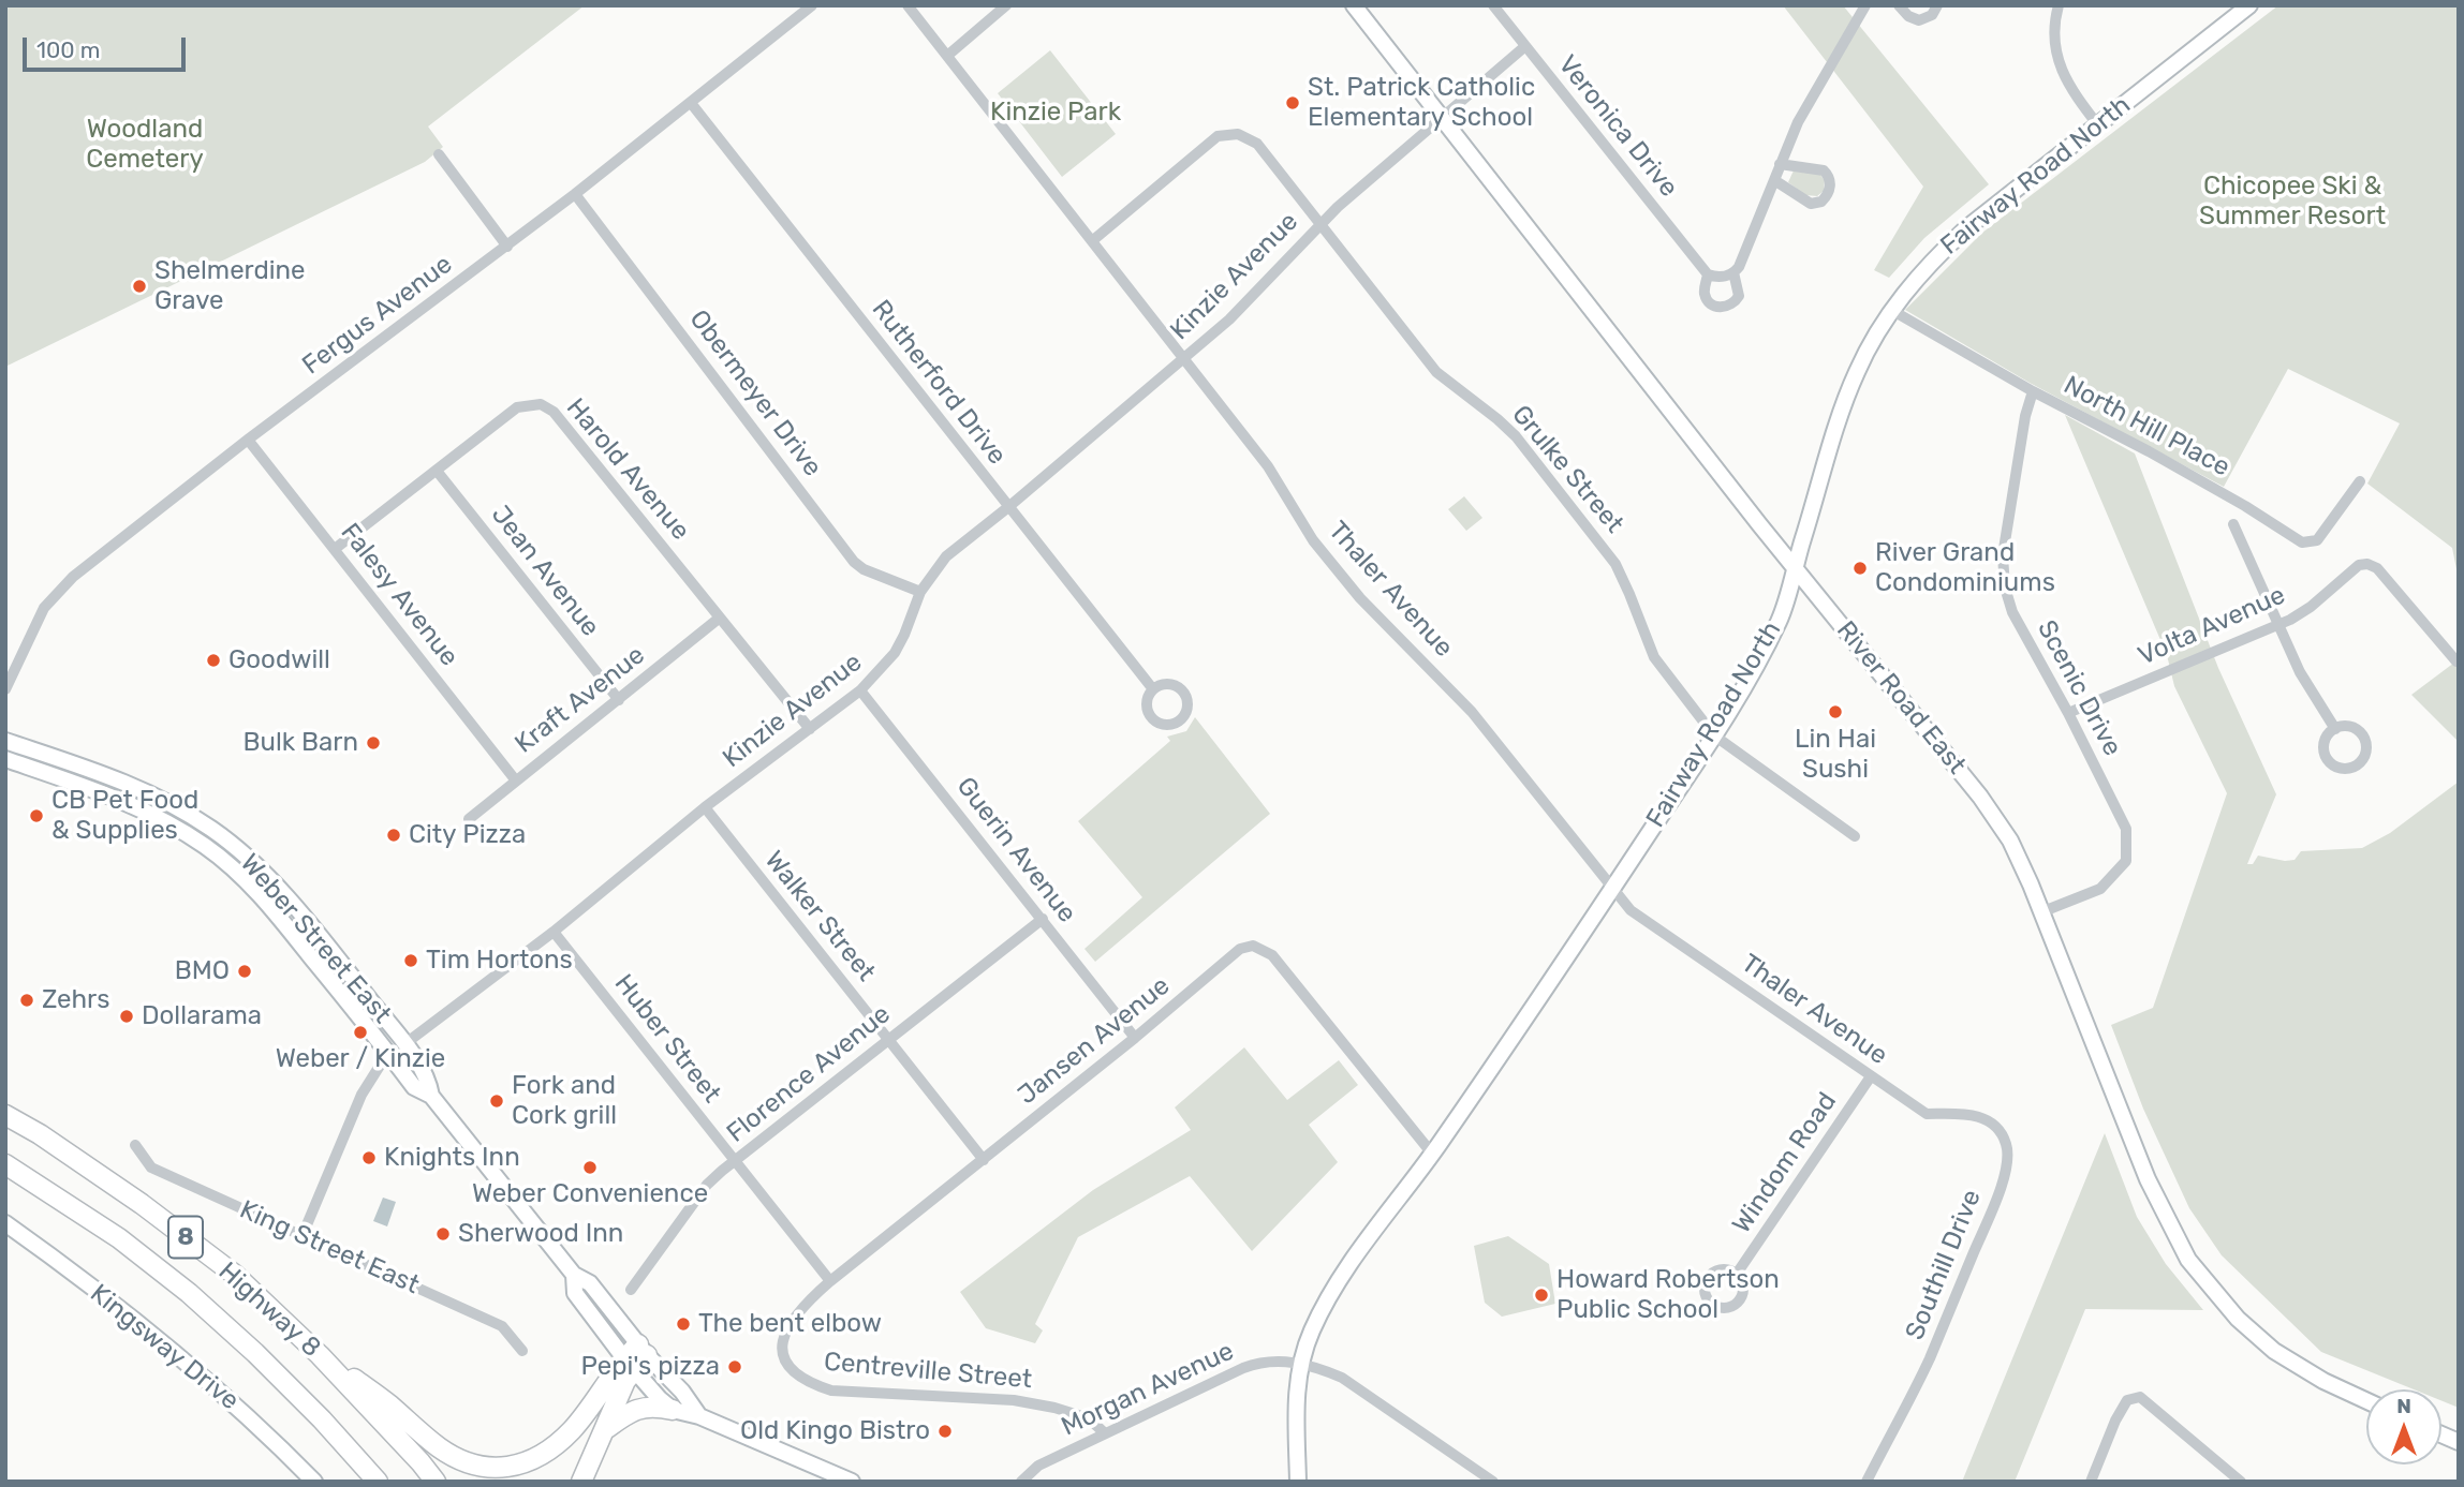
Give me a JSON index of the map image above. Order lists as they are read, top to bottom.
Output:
{
  "streets": {
    "highway": ["8", "Highway 8"],
    "main road": [
      "Fairway Road North",
      "River Road East",
      "Weber Street East",
      "Kingsway Drive"
    ],
    "street": [
      "Veronica Drive",
      "Kinzie Avenue",
      "Fergus Avenue",
      "Rutherford Drive",
      "Obermeyer Drive",
      "North Hill Place",
      "Harold Avenue",
      "Grulke Street",
      "Jean Avenue",
      "Thaler Avenue",
      "Falesy Avenue",
      "Volta Avenue",
      "Scenic Drive",
      "Kraft Avenue",
      "Guerin Avenue",
      "Walker Street",
      "Huber Street",
      "Jansen Avenue",
      "Florence Avenue",
      "Windom Road",
      "King Street East",
      "Southill Drive",
      "Centreville Street",
      "Morgan Avenue"
    ]
  },
  "crossings": [
    ["Veronica Drive", "Kinzie Avenue"],
    ["Fairway Road North", "North Hill Place"],
    ["Fairway Road North", "Grulke Street"],
    ["Fairway Road North", "Thaler Avenue"],
    ["Fairway Road North", "River Road East"],
    ["Fairway Road North", "Jansen Avenue"],
    ["Fairway Road North", "Morgan Avenue"],
    ["Kinzie Avenue", "Rutherford Drive"],
    ["Kinzie Avenue", "Obermeyer Drive"],
    ["Kinzie Avenue", "Harold Avenue"],
    ["Kinzie Avenue", "Grulke Street"],
    ["Kinzie Avenue", "Thaler Avenue"],
    ["Kinzie Avenue", "River Road East"],
    ["Kinzie Avenue", "Guerin Avenue"],
    ["Kinzie Avenue", "Walker Street"],
    ["Kinzie Avenue", "Weber Street East"],
    ["Kinzie Avenue", "Huber Street"],
    ["Kinzie Avenue", "King Street East"],
    ["Fergus Avenue", "Rutherford Drive"],
    ["Fergus Avenue", "Obermeyer Drive"],
    ["Fergus Avenue", "Falesy Avenue"],
    ["North Hill Place", "Scenic Drive"],
    ["Harold Avenue", "Jean Avenue"],
    ["Harold Avenue", "Falesy Avenue"],
    ["Harold Avenue", "Kraft Avenue"],
    ["Grulke Street", "Thaler Avenue"],
    ["Jean Avenue", "Kraft Avenue"],
    ["Thaler Avenue", "Windom Road"],
    ["Thaler Avenue", "Southill Drive"],
    ["Falesy Avenue", "Kraft Avenue"],
    ["Volta Avenue", "Scenic Drive"],
    ["Scenic Drive", "River Road East"],
    ["Guerin Avenue", "Jansen Avenue"],
    ["Guerin Avenue", "Florence Avenue"],
    ["Walker Street", "Jansen Avenue"],
    ["Walker Street", "Florence Avenue"],
    ["Huber Street", "Jansen Avenue"],
    ["Huber Street", "Florence Avenue"],
    ["Jansen Avenue", "Centreville Street"],
    ["Centreville Street", "Morgan Avenue"]
  ],
  "parks": ["Kinzie Park", "Woodland Cemetery", "Chicopee Ski & Summer Resort"],
  "places": [
    "St. Patrick Catholic Elementary School",
    "Shelmerdine Grave",
    "River Grand Condominiums",
    "Goodwill",
    "Lin Hai Sushi",
    "Bulk Barn",
    "CB Pet Food & Supplies",
    "City Pizza",
    "Tim Hortons",
    "BMO",
    "Zehrs",
    "Dollarama",
    "Weber / Kinzie",
    "Fork and Cork grill",
    "Knights Inn",
    "Weber Convenience",
    "Sherwood Inn",
    "Howard Robertson Public School",
    "The bent elbow",
    "Pepi's pizza",
    "Old Kingo Bistro"
  ],
  "scale_bar": "100 m",
  "north": "top"
}
